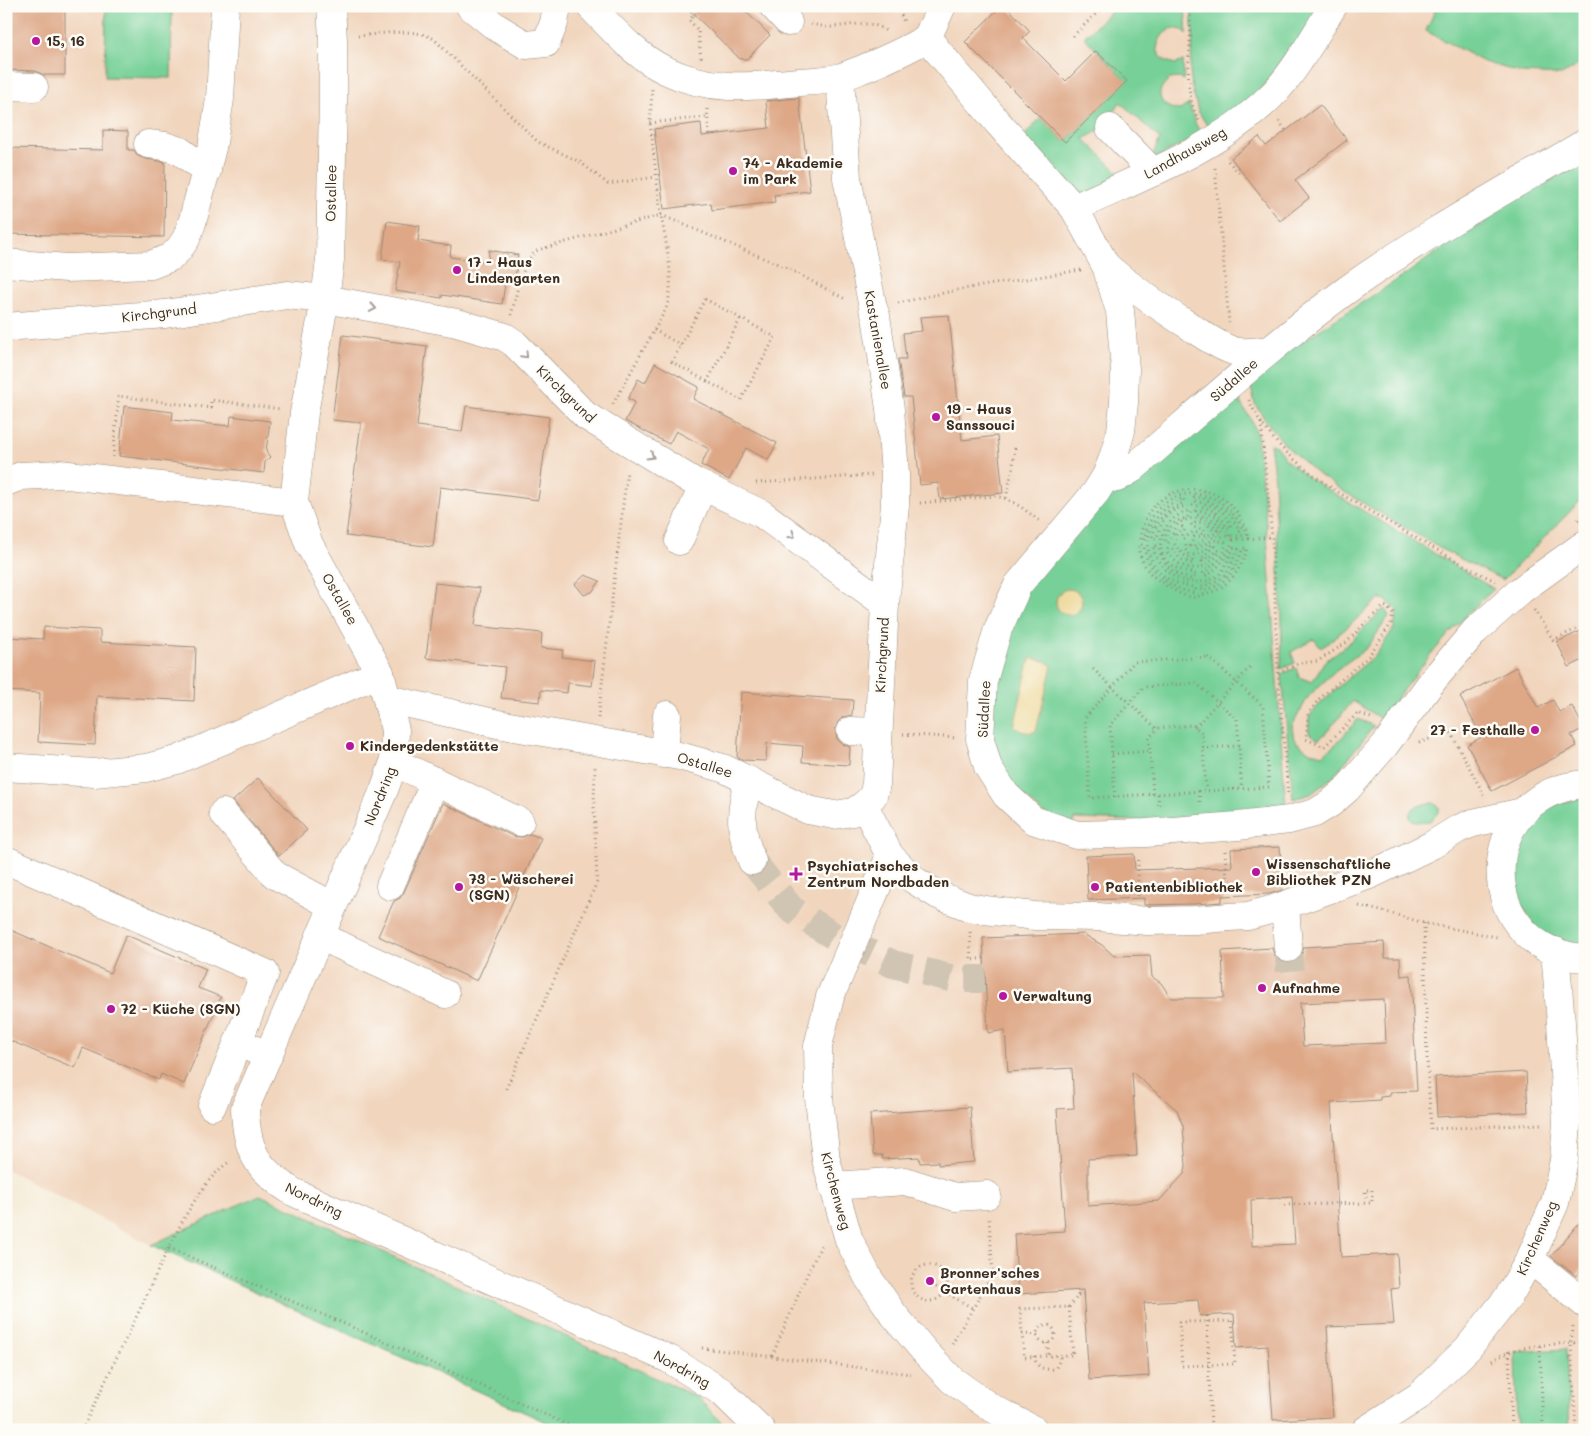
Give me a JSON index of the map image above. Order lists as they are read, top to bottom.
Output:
{
  "streets": {
    "lane": [
      "Landhausweg",
      "Ostallee",
      "Kirchgrund",
      "Kastanienallee",
      "Südallee",
      "Nordring",
      "Kirchenweg"
    ]
  },
  "crossings": [
    ["Ostallee", "Kirchgrund"],
    ["Ostallee", "Nordring"],
    ["Kirchgrund", "Kastanienallee"]
  ],
  "one_way": ["Kirchgrund"],
  "places": {
    "other": [
      "15, 16",
      "74 - Akademie im Park",
      "17 - Haus Lindengarten",
      "19 - Haus Sanssouci",
      "27 - Festhalle",
      "Kindergedenkstätte",
      "Wissenschaftliche Bibliothek PZN",
      "73 - Wäscherei (SGN)",
      "Patientenbibliothek",
      "Aufnahme",
      "Verwaltung",
      "72 - Küche (SGN)",
      "Bronner'sches Gartenhaus"
    ],
    "health": ["Psychiatrisches Zentrum Nordbaden"]
  }
}
